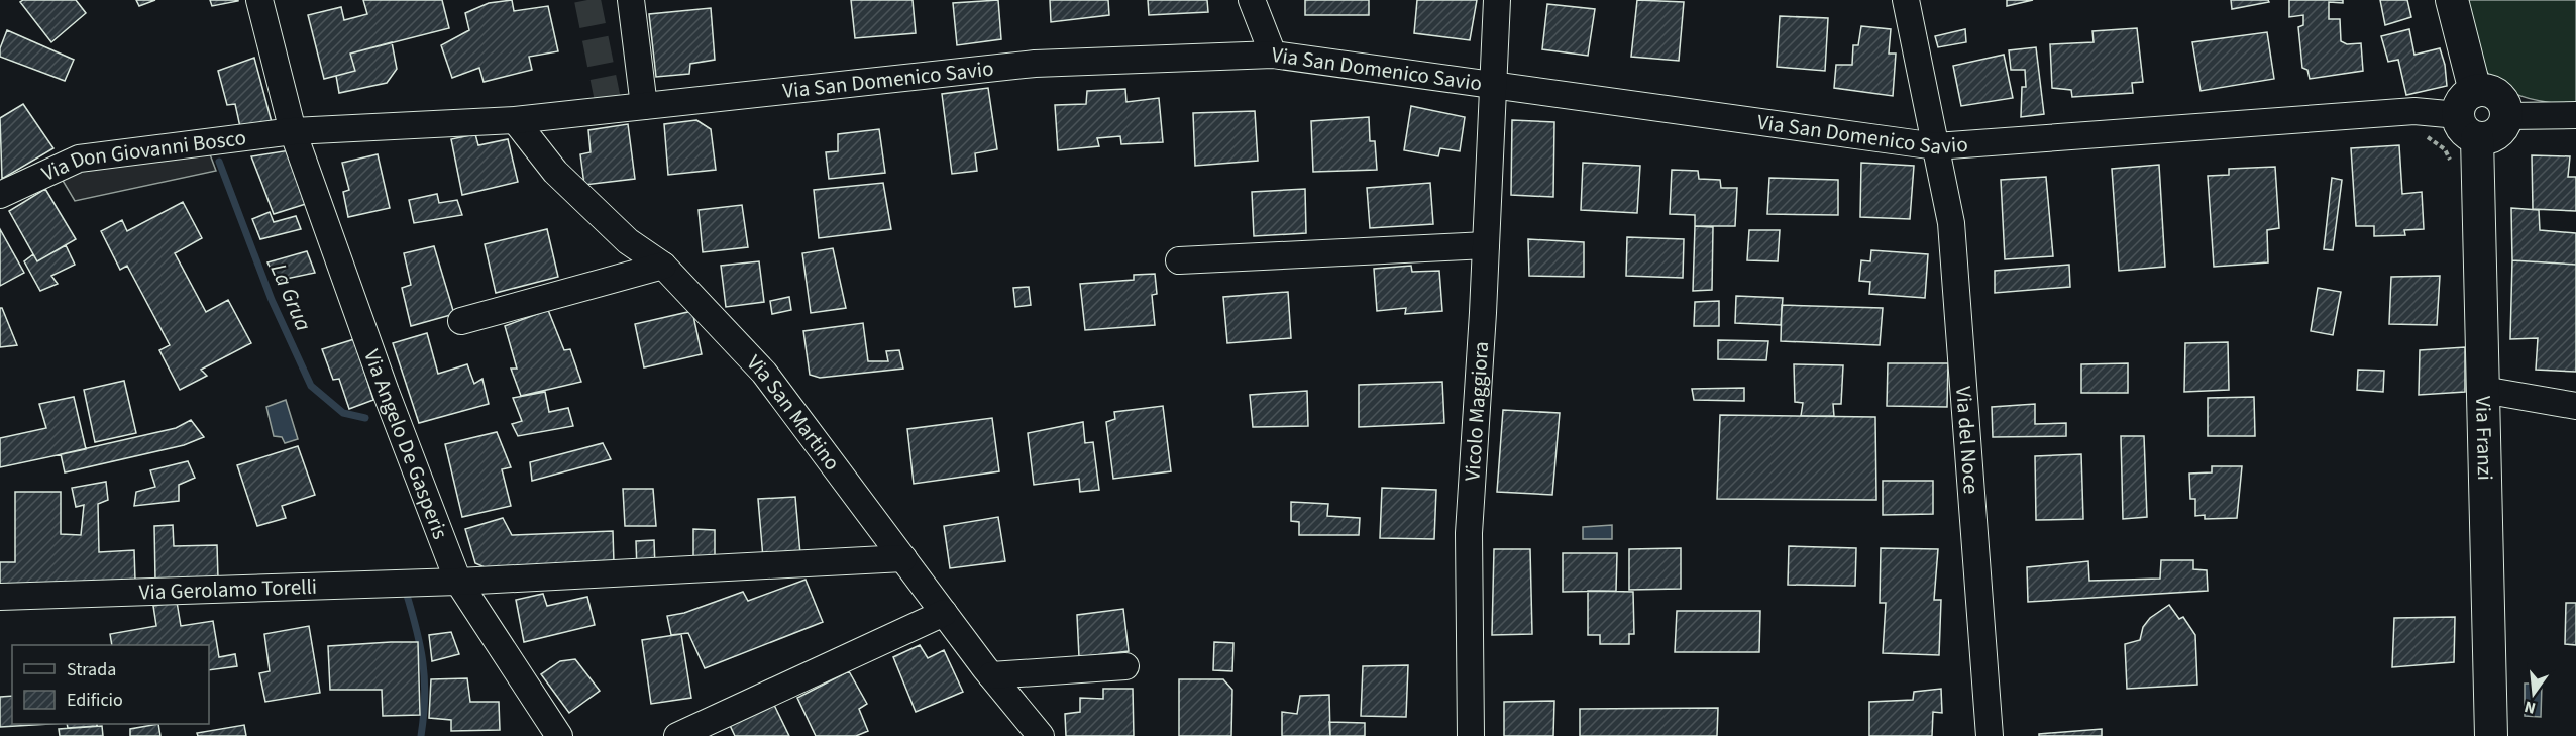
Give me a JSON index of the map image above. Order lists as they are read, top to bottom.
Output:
{
  "streets": {
    "main road": ["Via Franzi"],
    "street": [
      "Via San Domenico Savio",
      "Via Don Giovanni Bosco",
      "Vicolo Maggiora",
      "Via San Martino",
      "Via del Noce",
      "Via Angelo De Gasperis",
      "Via Gerolamo Torelli"
    ]
  },
  "crossings": [
    ["Via San Domenico Savio", "Via Don Giovanni Bosco"],
    ["Via San Domenico Savio", "Vicolo Maggiora"],
    ["Via San Domenico Savio", "Via San Martino"],
    ["Via San Domenico Savio", "Via Franzi"],
    ["Via San Domenico Savio", "Via del Noce"],
    ["Via San Domenico Savio", "Via Angelo De Gasperis"],
    ["Via Don Giovanni Bosco", "Via Angelo De Gasperis"],
    ["Via San Martino", "Via Gerolamo Torelli"],
    ["Via Angelo De Gasperis", "Via Gerolamo Torelli"]
  ],
  "water": ["La Grua"],
  "legend": ["Strada", "Edificio"],
  "north": "bottom"
}
